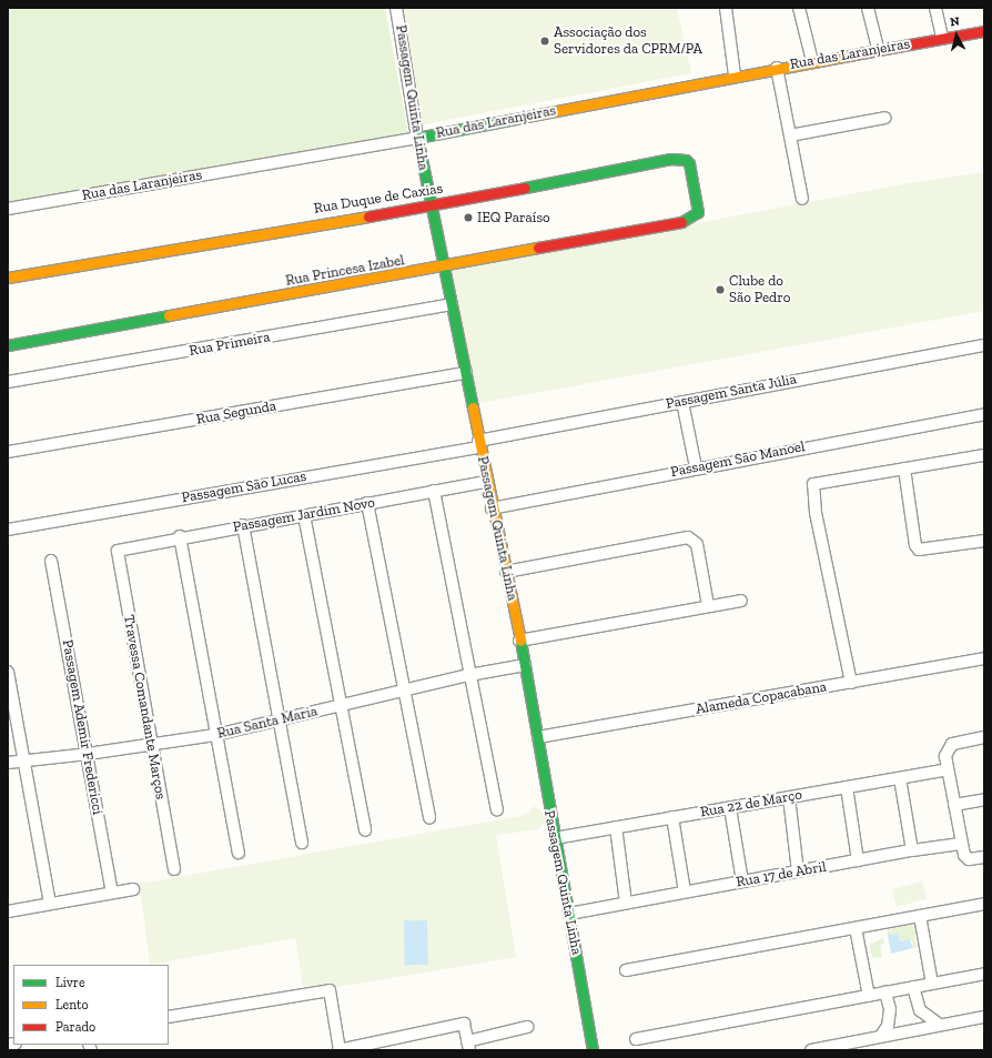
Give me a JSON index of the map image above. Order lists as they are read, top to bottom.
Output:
{
  "streets": {
    "street": [
      "Rua das Laranjeiras",
      "Passagem Quinta Linha",
      "Rua Duque de Caxias",
      "Rua Princesa Izabel",
      "Rua Primeira",
      "Passagem Santa Júlia",
      "Rua Segunda",
      "Passagem São Manoel",
      "Passagem São Lucas",
      "Passagem Jardim Novo",
      "Alameda Copacabana",
      "Travessa Comandante Marços",
      "Rua Santa Maria",
      "Passagem Ademir Fredericci",
      "Rua 22 de Março",
      "Rua 17 de Abril"
    ]
  },
  "crossings": [
    ["Rua das Laranjeiras", "Passagem Quinta Linha"],
    ["Passagem Quinta Linha", "Rua Duque de Caxias"],
    ["Passagem Quinta Linha", "Rua Princesa Izabel"],
    ["Passagem Quinta Linha", "Rua Primeira"],
    ["Passagem Quinta Linha", "Passagem Santa Júlia"],
    ["Passagem Quinta Linha", "Rua Segunda"],
    ["Passagem Quinta Linha", "Passagem São Manoel"],
    ["Passagem Quinta Linha", "Passagem São Lucas"],
    ["Passagem Quinta Linha", "Passagem Jardim Novo"],
    ["Passagem Quinta Linha", "Alameda Copacabana"],
    ["Passagem Quinta Linha", "Rua Santa Maria"],
    ["Passagem Quinta Linha", "Rua 22 de Março"],
    ["Passagem Quinta Linha", "Rua 17 de Abril"],
    ["Rua Duque de Caxias", "Rua Princesa Izabel"],
    ["Passagem Santa Júlia", "Passagem São Lucas"],
    ["Passagem Jardim Novo", "Travessa Comandante Marços"],
    ["Travessa Comandante Marços", "Rua Santa Maria"],
    ["Rua Santa Maria", "Passagem Ademir Fredericci"]
  ],
  "places": ["Associação dos Servidores da CPRM/PA", "IEQ Paraíso", "Clube do São Pedro"],
  "legend": ["Livre", "Lento", "Parado"],
  "north": "top"
}
